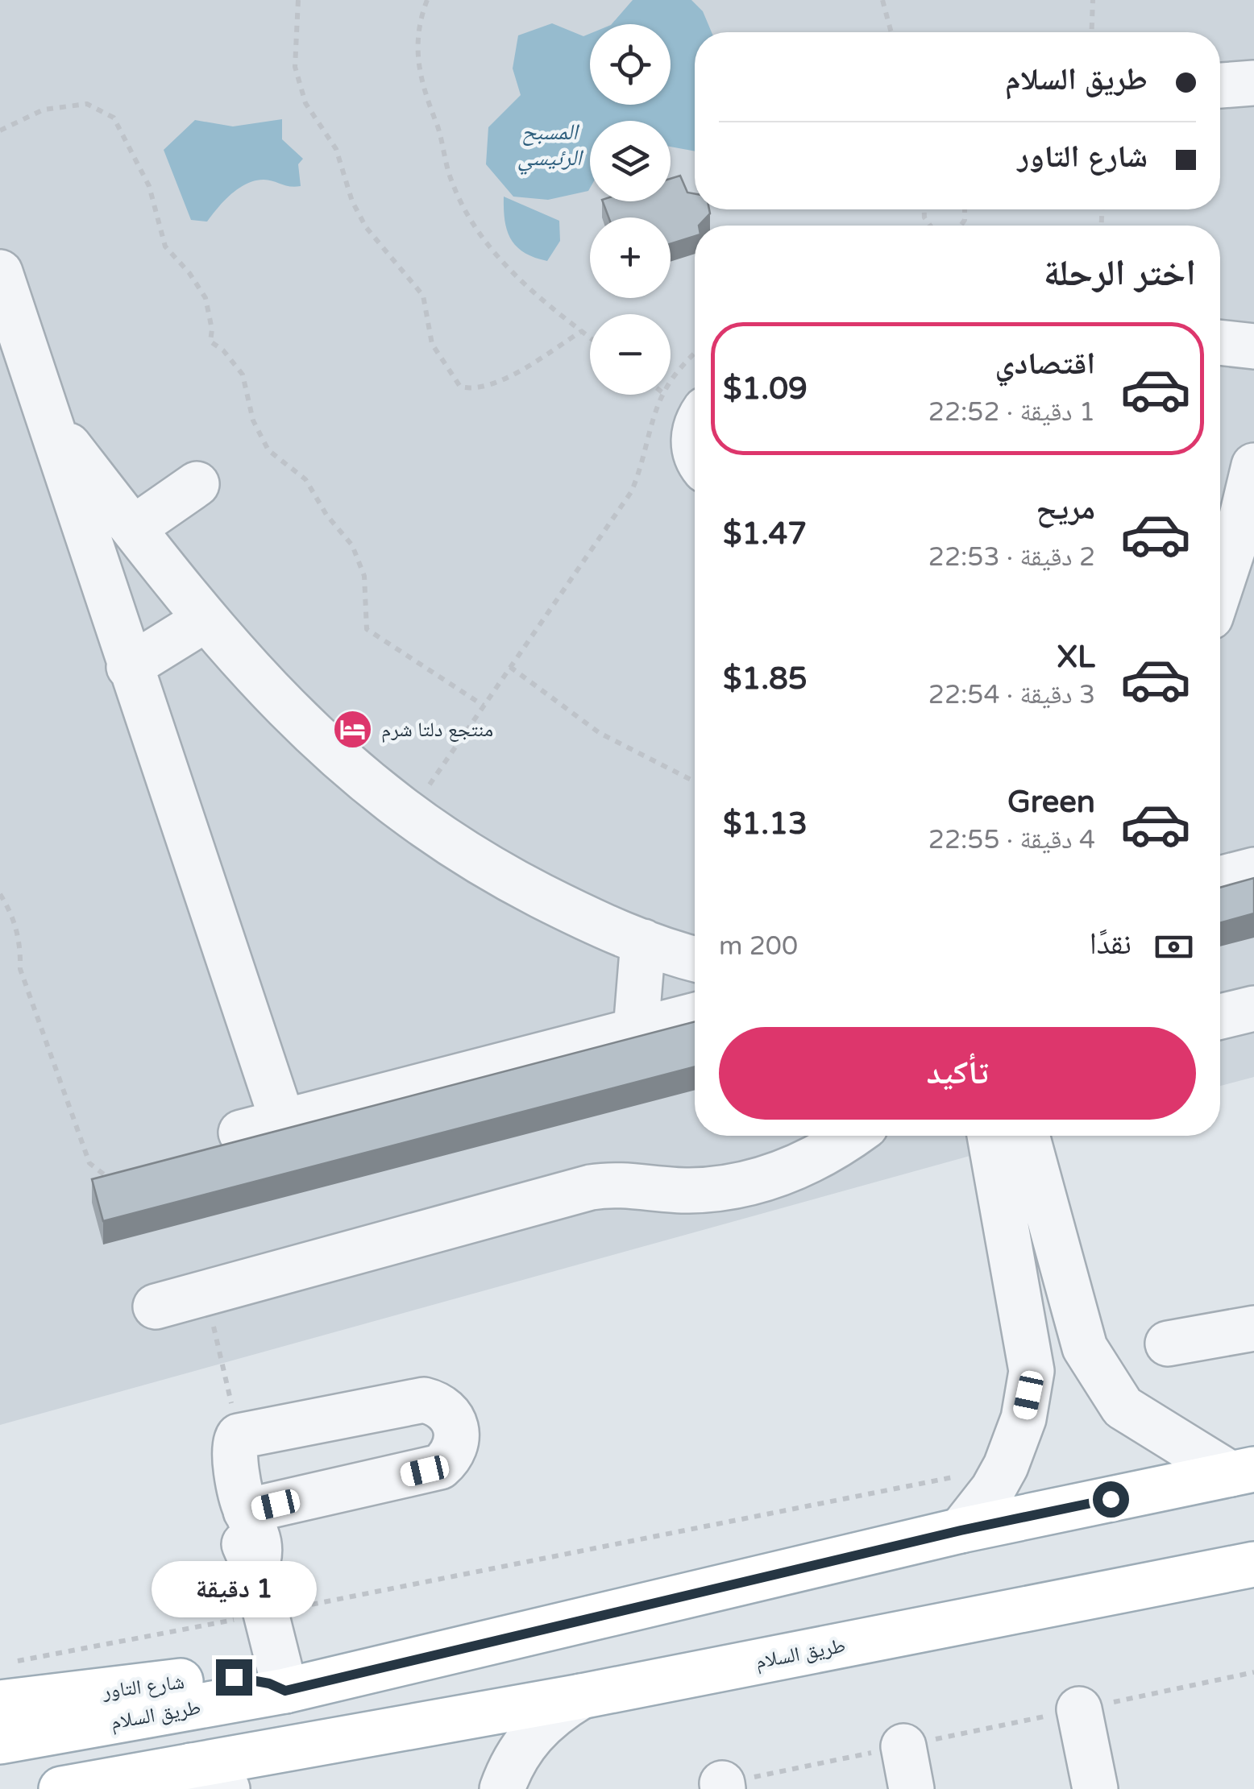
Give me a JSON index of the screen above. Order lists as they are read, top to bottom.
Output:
{
  "streets": {
    "main road": ["طريق السلام", "شارع التاور"]
  },
  "crossings": [
    ["طريق السلام", "شارع التاور"]
  ],
  "water": ["المسبح الرئيسي"],
  "places": {
    "hotel": ["منتجع دلتا شرم"]
  },
  "page": {
    "map_buttons": ["+", "−"],
    "banner": ["طريق السلام", "شارع التاور"],
    "heading": "اختر الرحلة",
    "list": [
      {
        "name": "اقتصادي",
        "note": "1 دقيقة · 22:52",
        "value": "$1.09"
      },
      {
        "name": "مريح",
        "note": "2 دقيقة · 22:53",
        "value": "$1.47"
      },
      {
        "name": "XL",
        "note": "3 دقيقة · 22:54",
        "value": "$1.85"
      },
      {
        "name": "Green",
        "note": "4 دقيقة · 22:55",
        "value": "$1.13"
      }
    ],
    "pay": ["نقدًا", "200 m"],
    "buttons": "تأكيد",
    "bubble": "1 دقيقة"
  }
}
